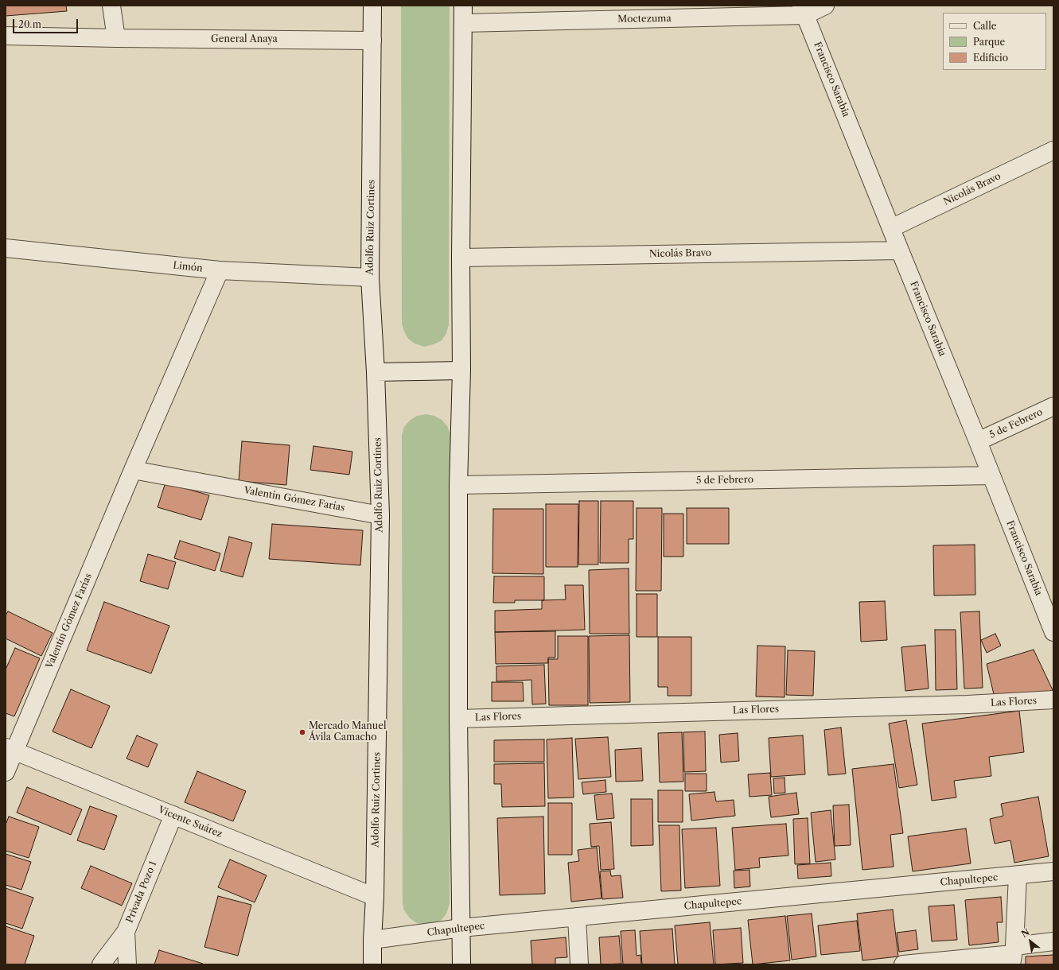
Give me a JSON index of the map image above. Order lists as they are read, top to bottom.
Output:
{
  "streets": {
    "street": [
      "Moctezuma",
      "General Anaya",
      "Francisco Sarabia",
      "Nicolás Bravo",
      "Adolfo Ruiz Cortines",
      "Limón",
      "5 de Febrero",
      "Valentín Gómez Farías",
      "Las Flores",
      "Vicente Suárez",
      "Chapultepec",
      "Privada Pozo 1"
    ]
  },
  "crossings": [
    ["Moctezuma", "Francisco Sarabia"],
    ["General Anaya", "Adolfo Ruiz Cortines"],
    ["Francisco Sarabia", "Nicolás Bravo"],
    ["Francisco Sarabia", "5 de Febrero"],
    ["Adolfo Ruiz Cortines", "Limón"],
    ["Adolfo Ruiz Cortines", "Valentín Gómez Farías"],
    ["Adolfo Ruiz Cortines", "Vicente Suárez"],
    ["Adolfo Ruiz Cortines", "Chapultepec"],
    ["Limón", "Valentín Gómez Farías"],
    ["Valentín Gómez Farías", "Vicente Suárez"],
    ["Vicente Suárez", "Privada Pozo 1"]
  ],
  "places": ["Mercado Manuel Ávila Camacho"],
  "legend": ["Calle", "Parque", "Edificio"],
  "scale_bar": "20 m",
  "north": "top left"
}
